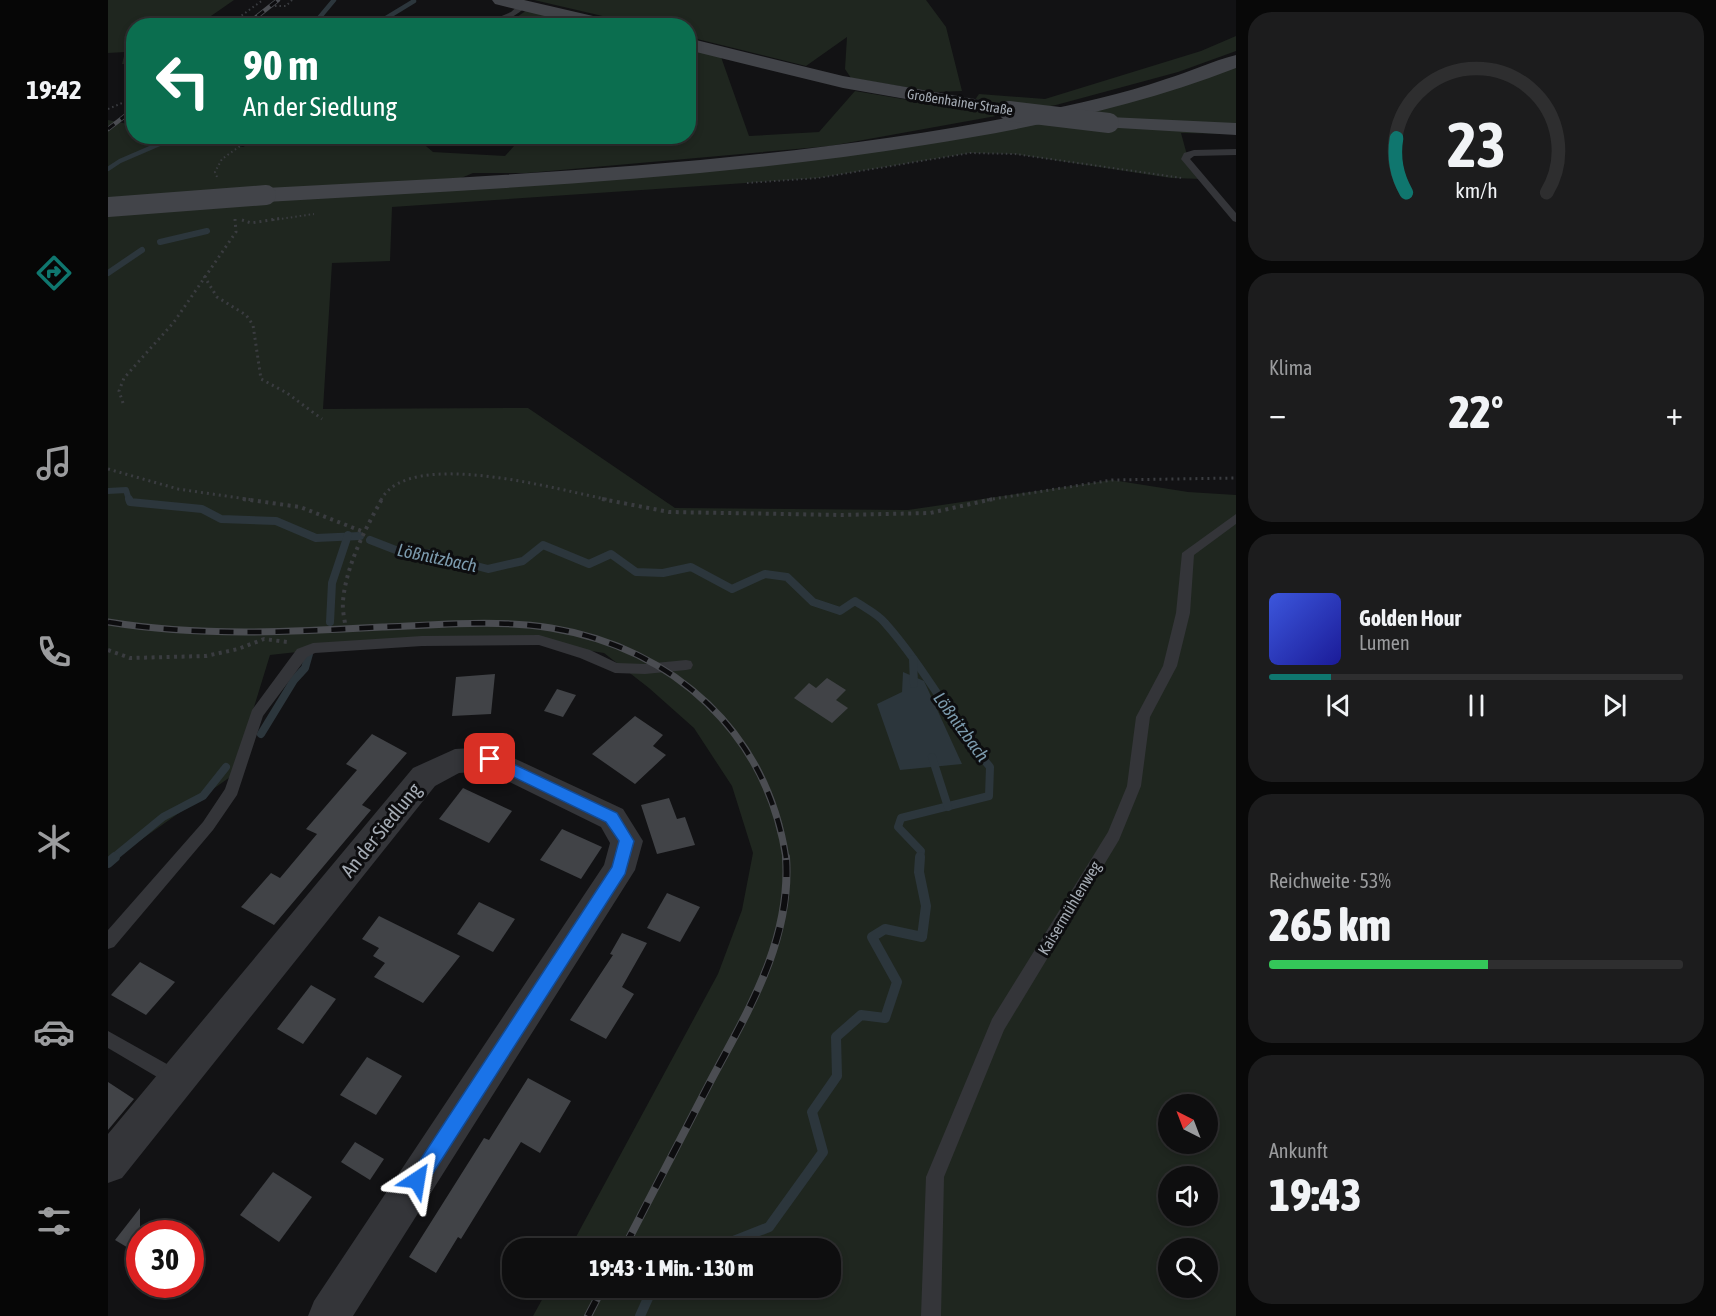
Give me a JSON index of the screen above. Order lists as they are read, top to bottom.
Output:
{
  "streets": {
    "main road": ["Großenhainer Straße"],
    "street": ["An der Siedlung"],
    "lane": ["Kaisermühlenweg"]
  },
  "water": ["Lößnitzbach"],
  "north": "top left",
  "page": {
    "tabs": "19:42",
    "turn": ["90 m", "An der Siedlung"],
    "tile": [
      "Klima",
      ["Reichweite · 53%", "265 km"],
      ["Ankunft", "19:43"]
    ],
    "heat": ["−", "22°", "+"],
    "song": ["Golden Hour", "Lumen"],
    "limit": "30",
    "trip": "19:43 · 1 Min. · 130 m",
    "gauge": ["23", "km/h"]
  }
}
